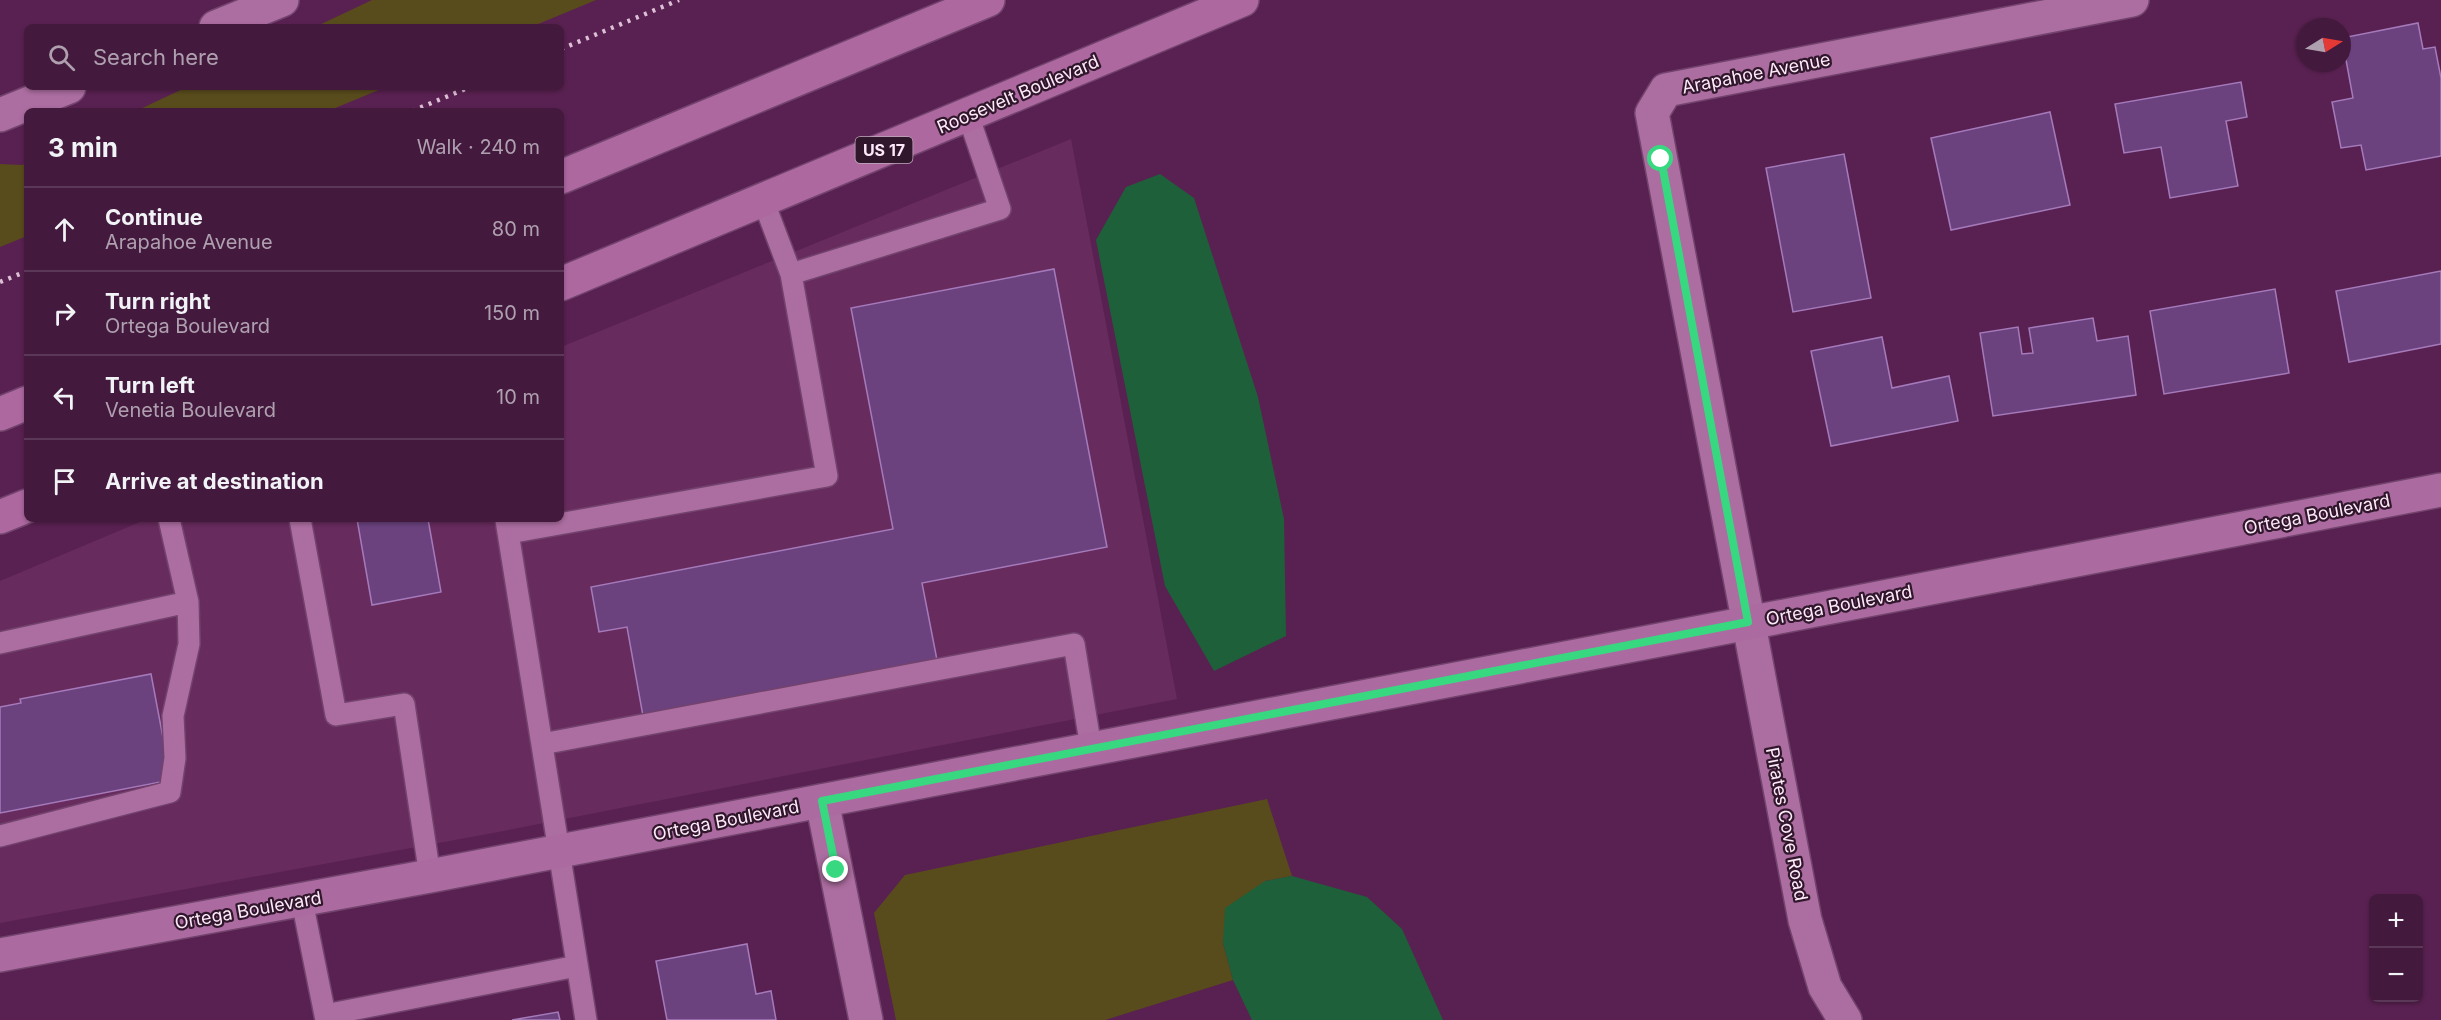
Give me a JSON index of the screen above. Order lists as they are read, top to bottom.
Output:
{
  "streets": {
    "highway": ["Roosevelt Boulevard", "US 17"],
    "main road": ["Ortega Boulevard"],
    "street": ["Arapahoe Avenue", "Pirates Cove Road"]
  },
  "crossings": [
    ["Arapahoe Avenue", "Ortega Boulevard"],
    ["Arapahoe Avenue", "Pirates Cove Road"],
    ["Ortega Boulevard", "Pirates Cove Road"]
  ],
  "north": "right",
  "page": {
    "search": "Search here",
    "heading": ["3 min", "Walk · 240 m"],
    "list": [
      ["Continue", "Arapahoe Avenue", "80 m"],
      ["Turn right", "Ortega Boulevard", "150 m"],
      ["Turn left", "Venetia Boulevard", "10 m"],
      "Arrive at destination"
    ],
    "map_buttons": ["+", "−"]
  }
}
